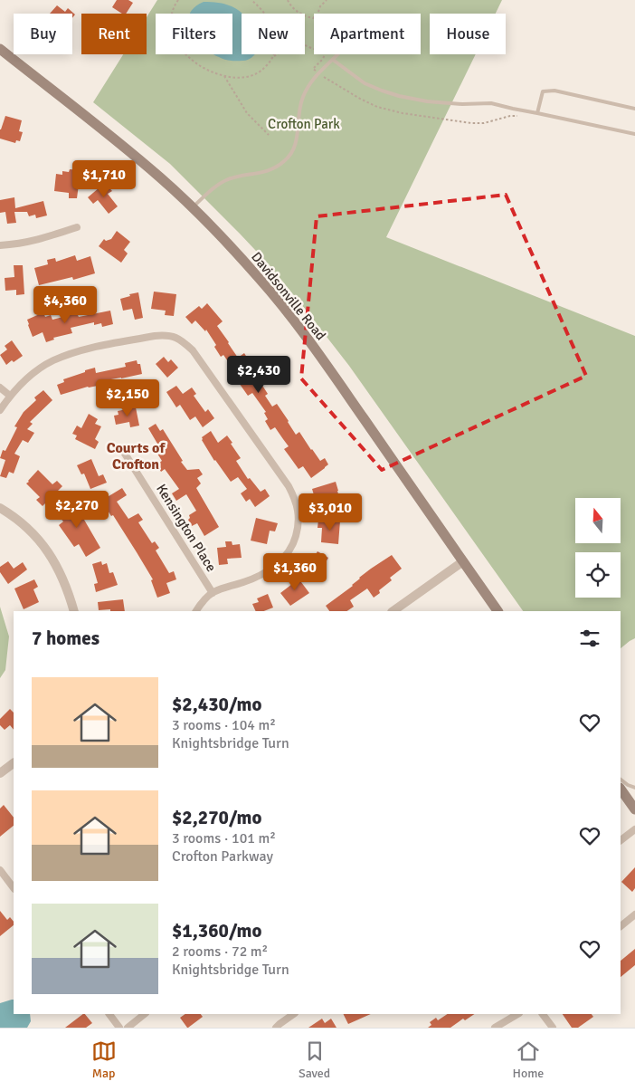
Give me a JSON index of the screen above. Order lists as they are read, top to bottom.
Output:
{
  "streets": {
    "main road": ["Davidsonville Road"],
    "street": ["Kensington Place"]
  },
  "districts": ["Courts of Crofton"],
  "parks": ["Crofton Park"],
  "north": "top",
  "page": {
    "chip": [
      "Buy",
      "Rent",
      "Filters",
      "New",
      "Apartment",
      "House"
    ],
    "price": [
      "$1,710",
      "$4,360",
      "$2,430",
      "$2,150",
      "$2,270",
      "$3,010",
      "$1,360"
    ],
    "heading": "7 homes",
    "list": [
      {
        "name": "$2,430/mo",
        "note": "3 rooms · 104 m² · Knightsbridge Turn"
      },
      {
        "name": "$2,270/mo",
        "note": "3 rooms · 101 m² · Crofton Parkway"
      },
      {
        "name": "$1,360/mo",
        "note": "2 rooms · 72 m² · Knightsbridge Turn"
      }
    ],
    "tabs": ["Map", "Saved", "Home"]
  }
}
